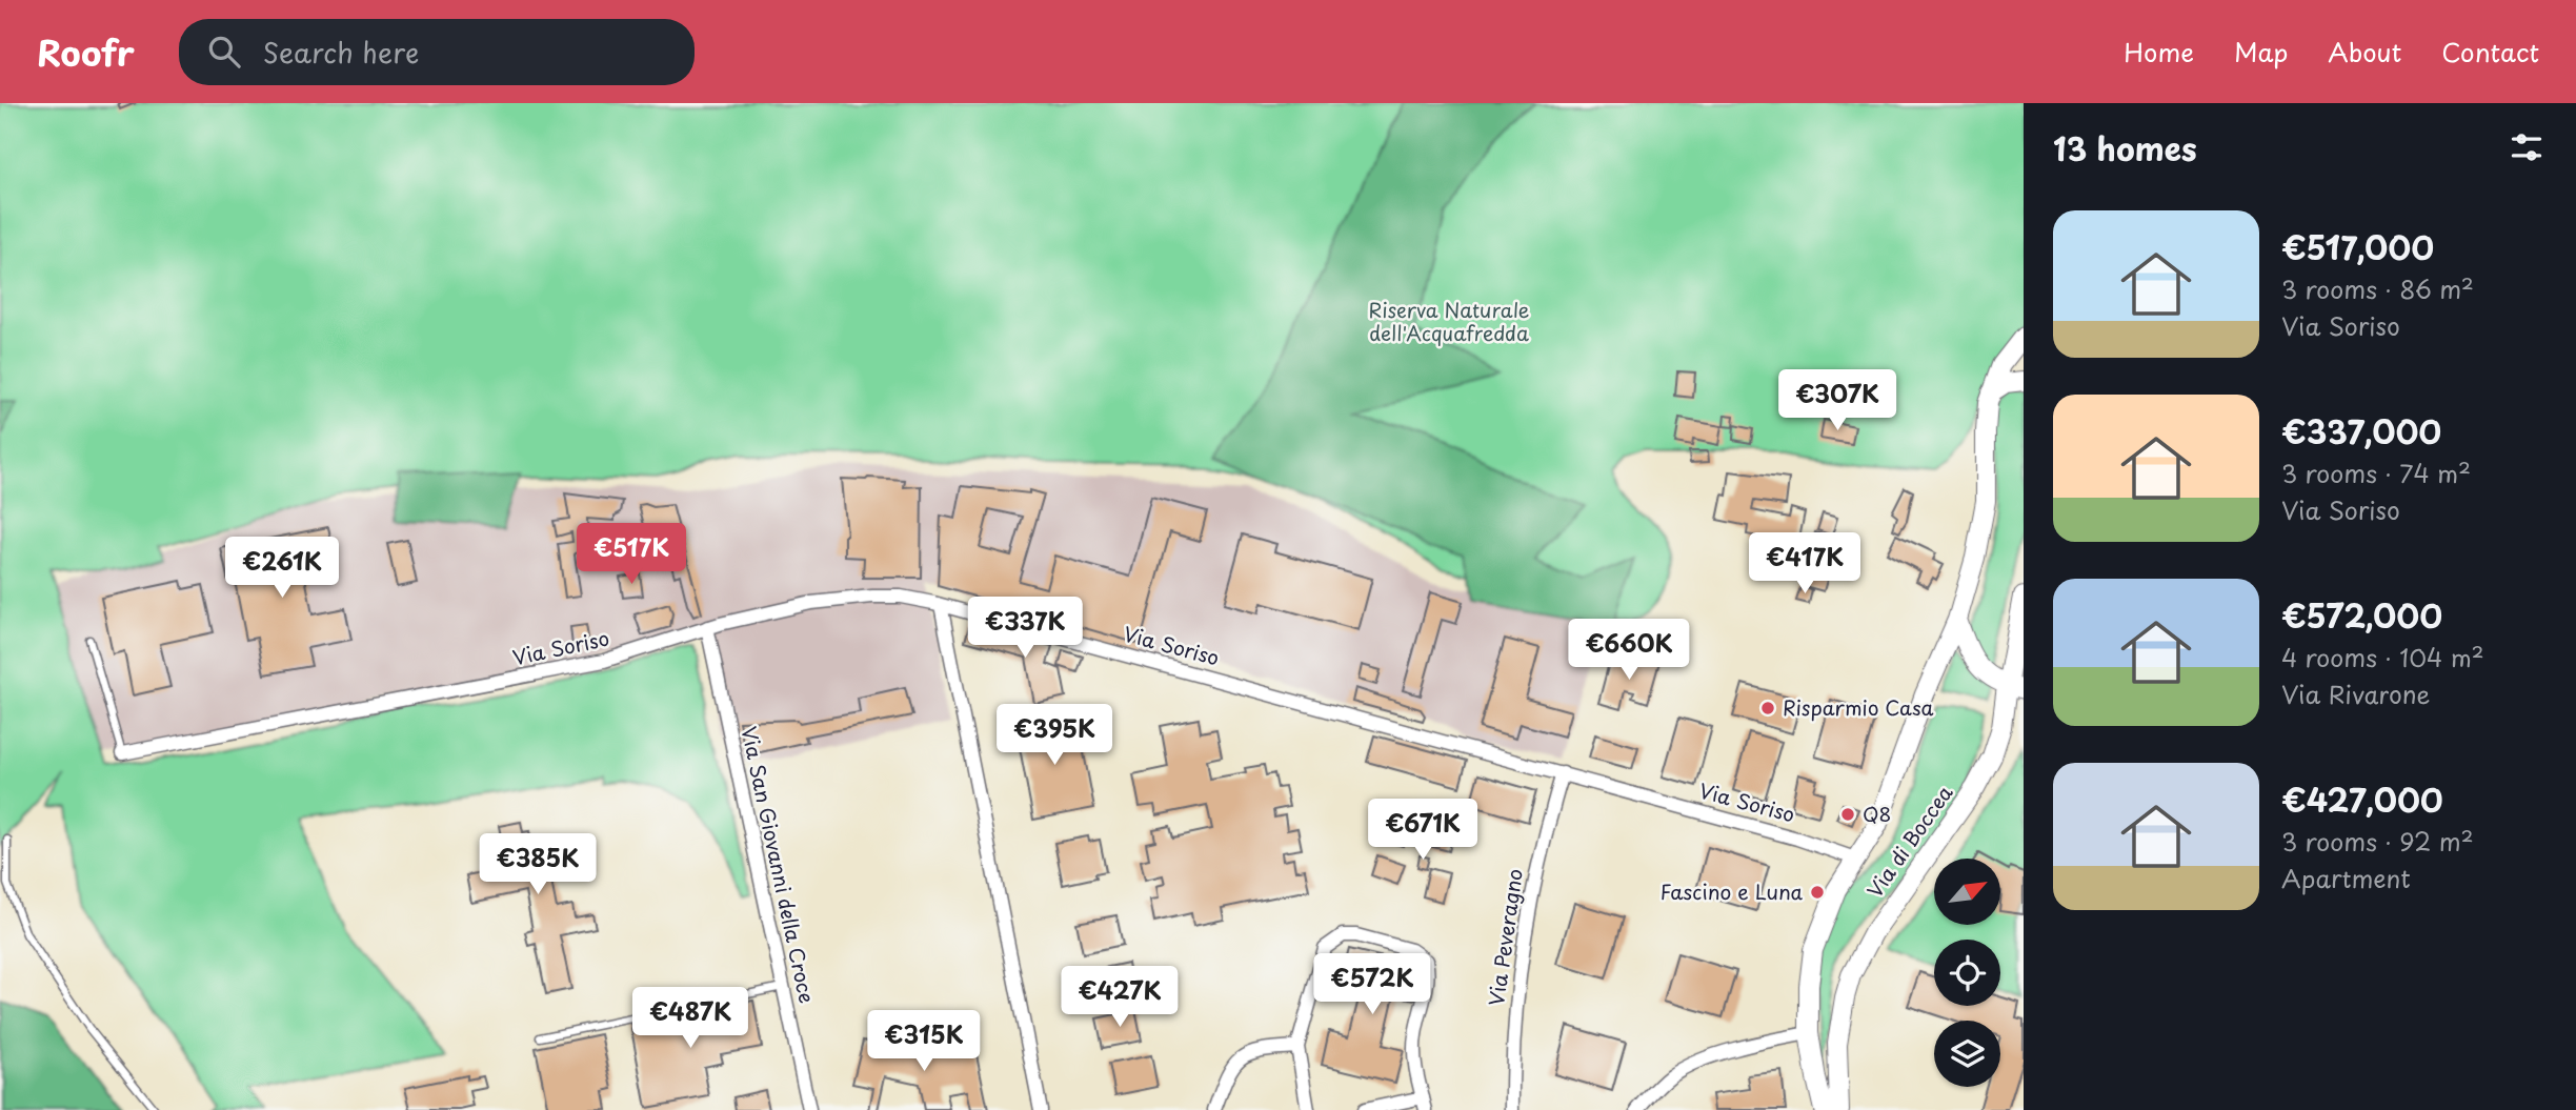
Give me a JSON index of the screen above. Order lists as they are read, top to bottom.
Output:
{
  "streets": {
    "main road": ["Via di Boccea"],
    "street": ["Via Soriso", "Via San Giovanni della Croce", "Via Peveragno"]
  },
  "crossings": [
    ["Via Soriso", "Via di Boccea"],
    ["Via Soriso", "Via San Giovanni della Croce"],
    ["Via Soriso", "Via Peveragno"]
  ],
  "parks": ["Riserva Naturale dell'Acquafredda"],
  "places": ["Risparmio Casa", "Q8", "Fascino e Luna"],
  "north": "top right",
  "page": {
    "header": "Roofr",
    "search": "Search here",
    "nav": [
      "Home",
      "Map",
      "About",
      "Contact"
    ],
    "heading": "13 homes",
    "list": [
      {
        "name": "€517,000",
        "note": "3 rooms · 86 m² · Via Soriso"
      },
      {
        "name": "€337,000",
        "note": "3 rooms · 74 m² · Via Soriso"
      },
      {
        "name": "€572,000",
        "note": "4 rooms · 104 m² · Via Rivarone"
      },
      {
        "name": "€427,000",
        "note": "3 rooms · 92 m² · Apartment"
      }
    ],
    "price": [
      "€307K",
      "€517K",
      "€417K",
      "€261K",
      "€337K",
      "€660K",
      "€395K",
      "€671K",
      "€385K",
      "€572K",
      "€427K",
      "€487K",
      "€315K"
    ]
  }
}
